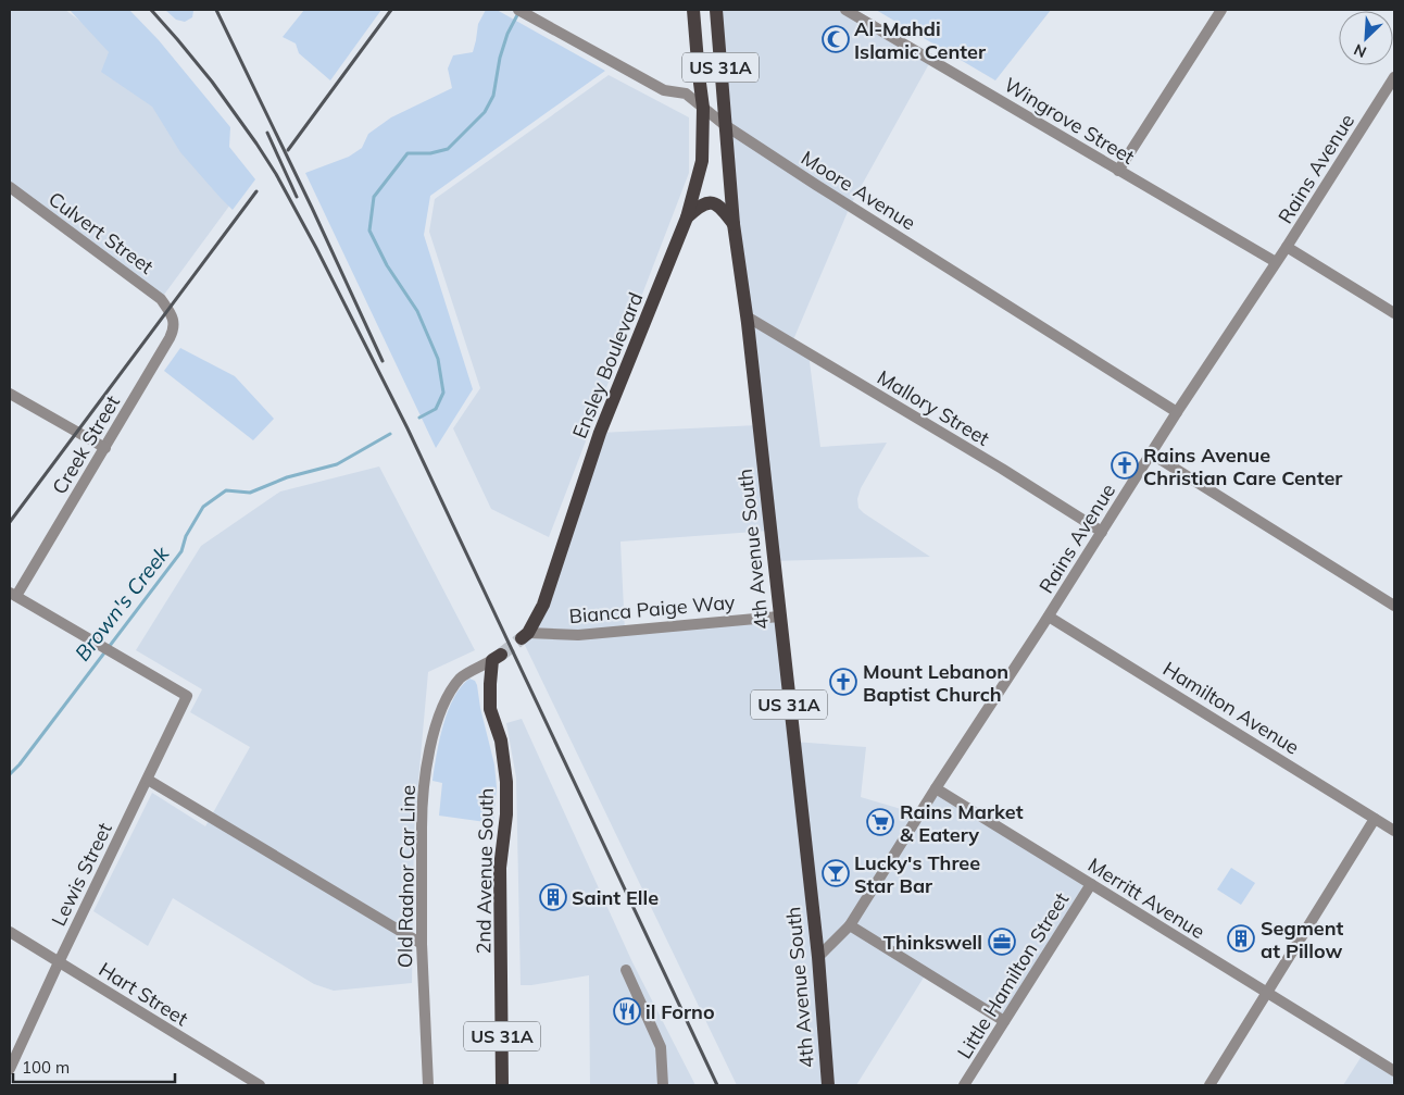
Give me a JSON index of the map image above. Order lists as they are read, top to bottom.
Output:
{
  "streets": {
    "main road": [
      "US 31A",
      "Ensley Boulevard",
      "4th Avenue South",
      "2nd Avenue South"
    ],
    "street": [
      "Wingrove Street",
      "Rains Avenue",
      "Moore Avenue",
      "Culvert Street",
      "Mallory Street",
      "Creek Street",
      "Bianca Paige Way",
      "Hamilton Avenue",
      "Lewis Street",
      "Old Radnor Car Line",
      "Merritt Avenue",
      "Little Hamilton Street",
      "Hart Street"
    ]
  },
  "crossings": [
    ["US 31A", "Moore Avenue"],
    ["US 31A", "Ensley Boulevard"],
    ["Wingrove Street", "Rains Avenue"],
    ["Rains Avenue", "Moore Avenue"],
    ["Rains Avenue", "Mallory Street"],
    ["Rains Avenue", "4th Avenue South"],
    ["Rains Avenue", "Hamilton Avenue"],
    ["Rains Avenue", "Merritt Avenue"],
    ["Moore Avenue", "Ensley Boulevard"],
    ["Moore Avenue", "4th Avenue South"],
    ["Culvert Street", "Creek Street"],
    ["Ensley Boulevard", "Bianca Paige Way"],
    ["Mallory Street", "4th Avenue South"],
    ["Creek Street", "Lewis Street"],
    ["4th Avenue South", "Bianca Paige Way"],
    ["2nd Avenue South", "Old Radnor Car Line"],
    ["Lewis Street", "Hart Street"],
    ["Merritt Avenue", "Little Hamilton Street"]
  ],
  "water": ["Brown's Creek"],
  "places": {
    "mosque": ["Al-Mahdi Islamic Center"],
    "church": ["Rains Avenue Christian Care Center", "Mount Lebanon Baptist Church"],
    "supermarket": ["Rains Market & Eatery"],
    "bar": ["Lucky's Three Star Bar"],
    "building": ["Saint Elle", "Segment at Pillow"],
    "office": ["Thinkswell"],
    "restaurant": ["il Forno"]
  },
  "scale_bar": "100 m",
  "north": "bottom left"
}
